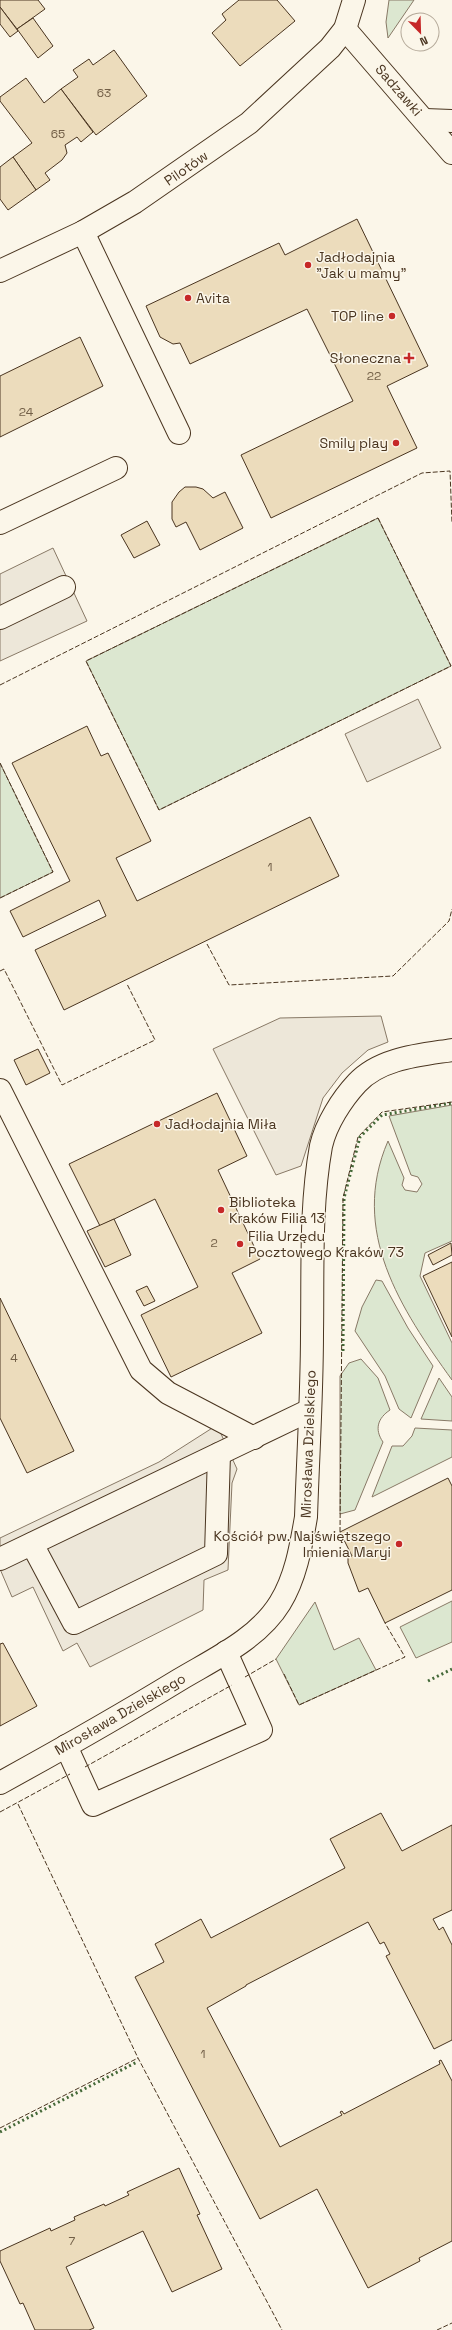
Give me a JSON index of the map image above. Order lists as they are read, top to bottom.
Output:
{
  "streets": {
    "street": ["Sadzawki", "Pilotów", "Mirosława Dzielskiego"]
  },
  "crossings": [
    ["Sadzawki", "Pilotów"]
  ],
  "places": {
    "other": [
      "Jadłodajnia \"Jak u mamy\"",
      "Avita",
      "TOP line",
      "Smily play",
      "Jadłodajnia Miła",
      "Biblioteka Kraków Filia 13",
      "Filia Urzędu Pocztowego Kraków 73",
      "Kościół pw. Najświętszego Imienia Maryi"
    ],
    "health": ["Słoneczna"]
  },
  "house_numbers": [
    "63",
    "65",
    "22",
    "24",
    "1",
    "2",
    "4",
    "1",
    "7"
  ],
  "north": "bottom right"
}
